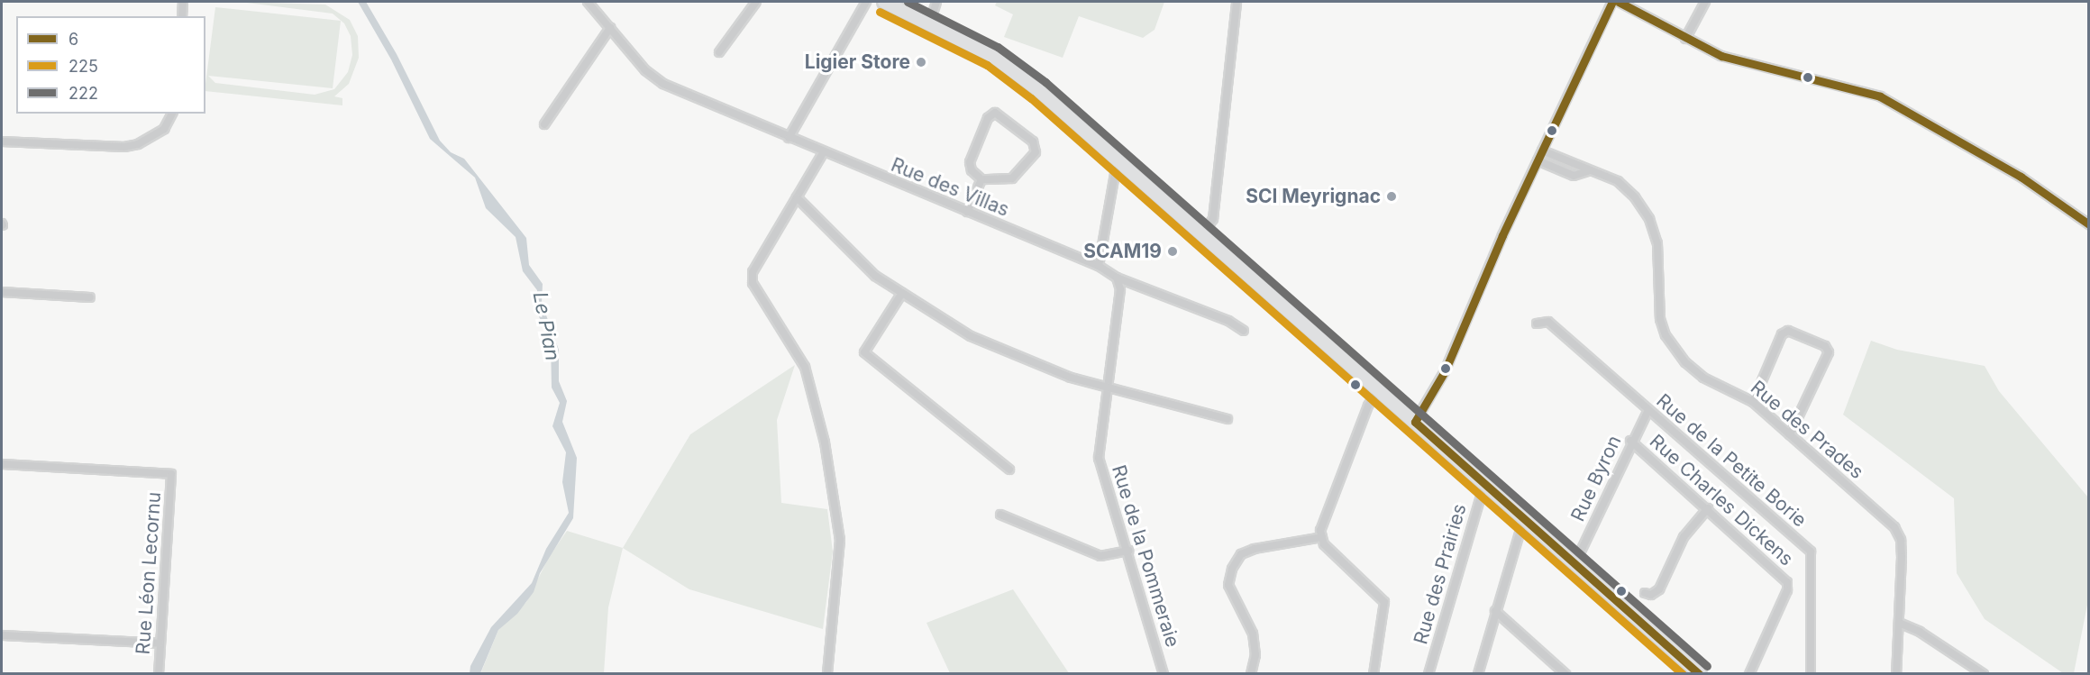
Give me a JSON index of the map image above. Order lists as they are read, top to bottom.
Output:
{
  "streets": {
    "street": [
      "Rue des Villas",
      "Rue des Prades",
      "Rue de la Petite Borie",
      "Rue Byron",
      "Rue Charles Dickens",
      "Rue de la Pommeraie",
      "Rue Léon Lecornu",
      "Rue des Prairies"
    ]
  },
  "crossings": [
    ["Rue de la Petite Borie", "Rue Byron"],
    ["Rue Byron", "Rue Charles Dickens"]
  ],
  "water": ["Le Pian"],
  "places": ["Ligier Store", "SCI Meyrignac", "SCAM19"],
  "lines": ["transit line 6", "transit line 222", "transit line 225"],
  "legend": ["6", "225", "222"]
}
